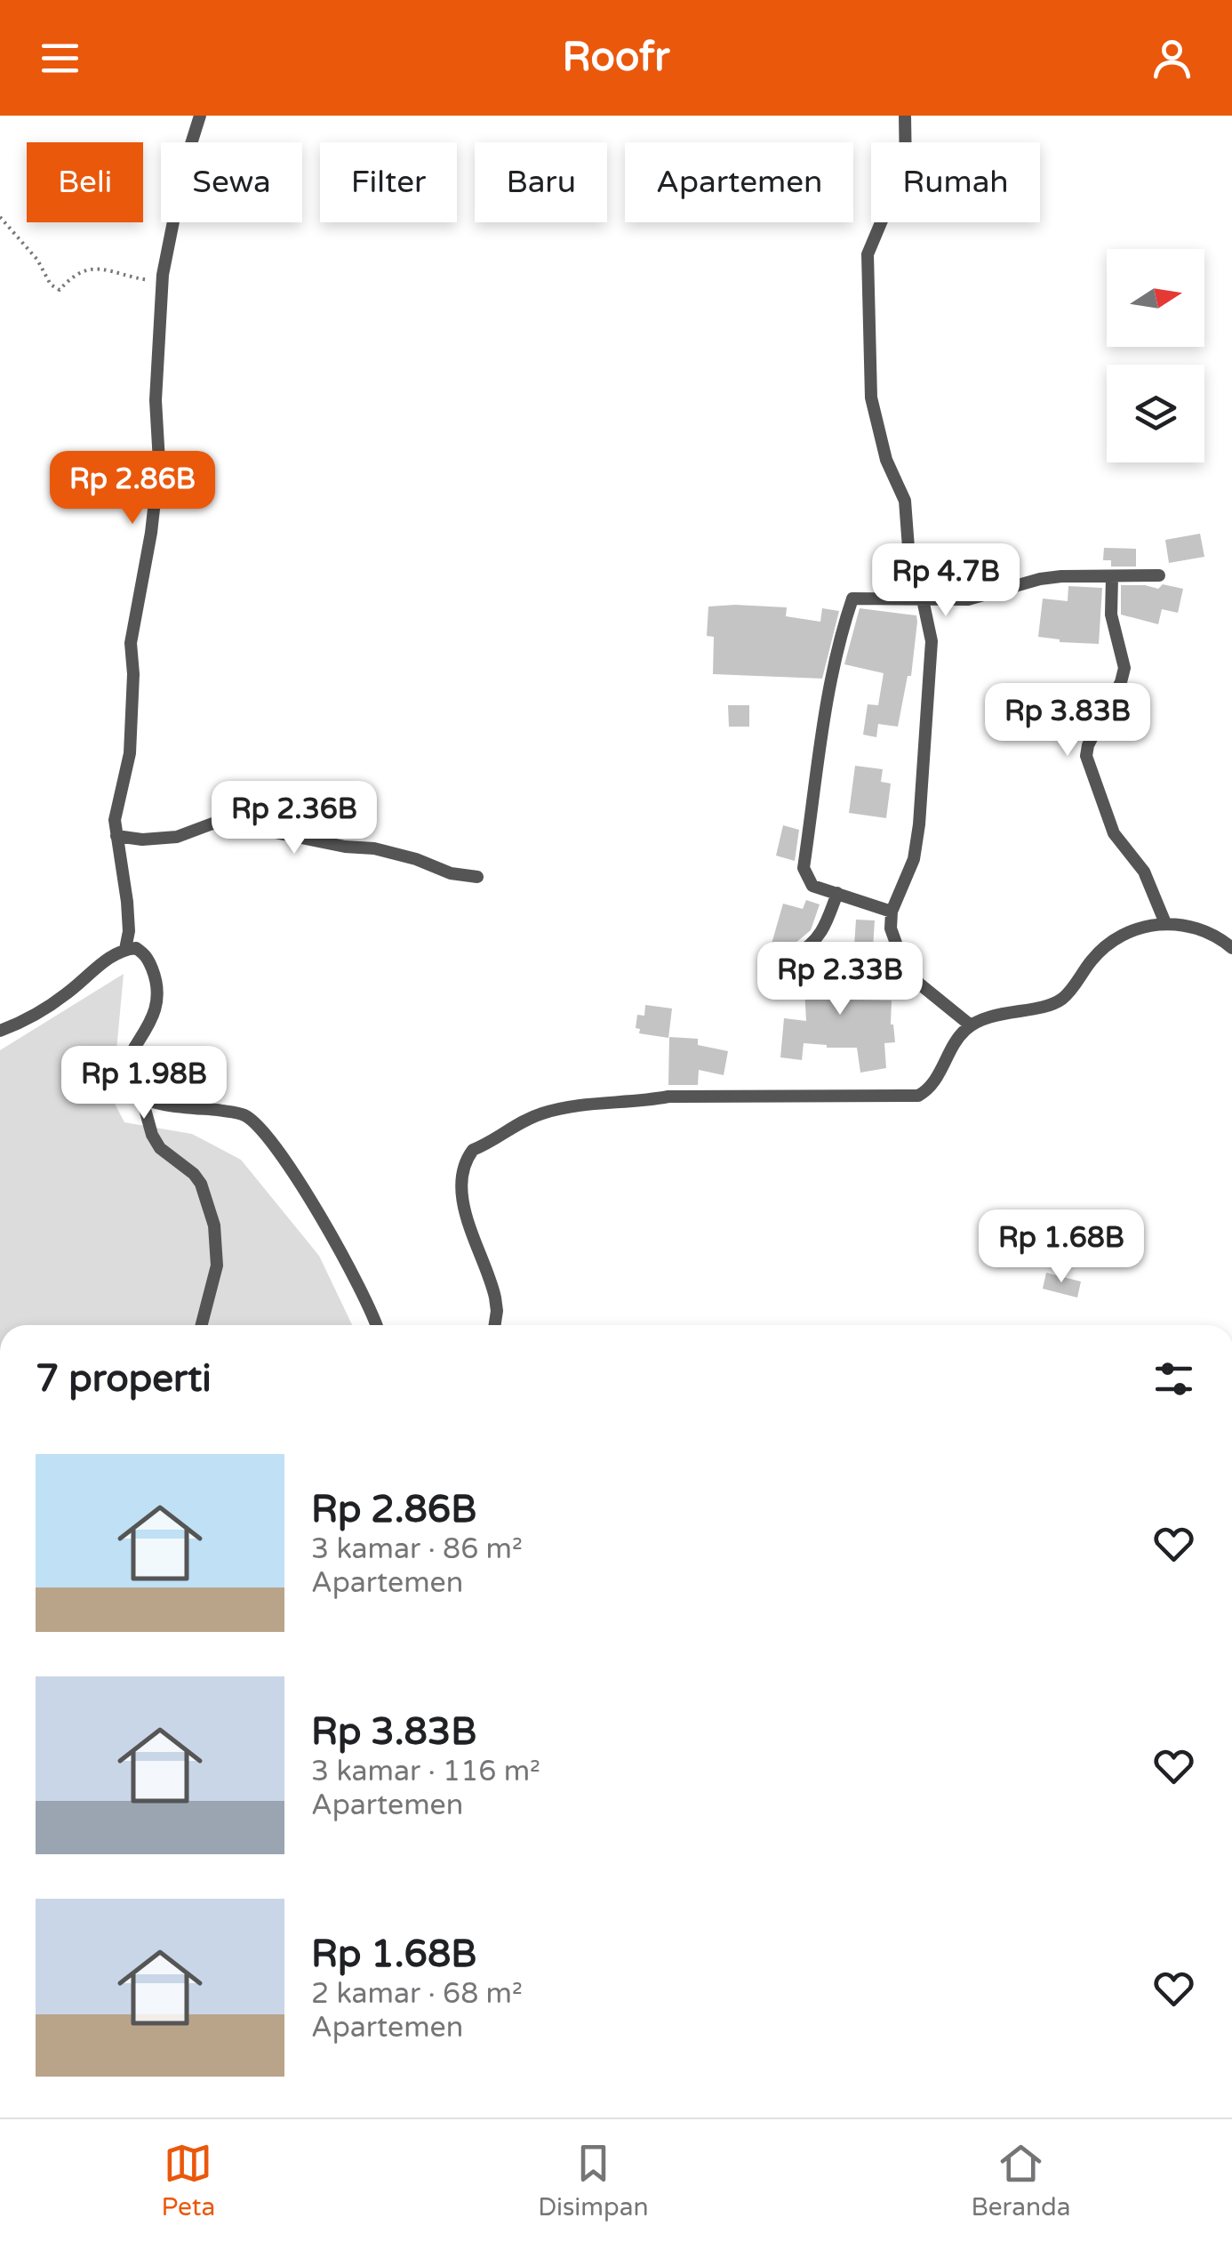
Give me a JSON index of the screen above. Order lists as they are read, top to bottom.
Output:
{
  "north": "right",
  "page": {
    "header": "Roofr",
    "chip": [
      "Beli",
      "Sewa",
      "Filter",
      "Baru",
      "Apartemen",
      "Rumah"
    ],
    "price": [
      "Rp 2.86B",
      "Rp 4.7B",
      "Rp 3.83B",
      "Rp 2.36B",
      "Rp 2.33B",
      "Rp 1.98B",
      "Rp 1.68B"
    ],
    "heading": "7 properti",
    "list": [
      {
        "name": "Rp 2.86B",
        "note": "3 kamar · 86 m² · Apartemen"
      },
      {
        "name": "Rp 3.83B",
        "note": "3 kamar · 116 m² · Apartemen"
      },
      {
        "name": "Rp 1.68B",
        "note": "2 kamar · 68 m² · Apartemen"
      }
    ],
    "tabs": ["Peta", "Disimpan", "Beranda"]
  }
}
